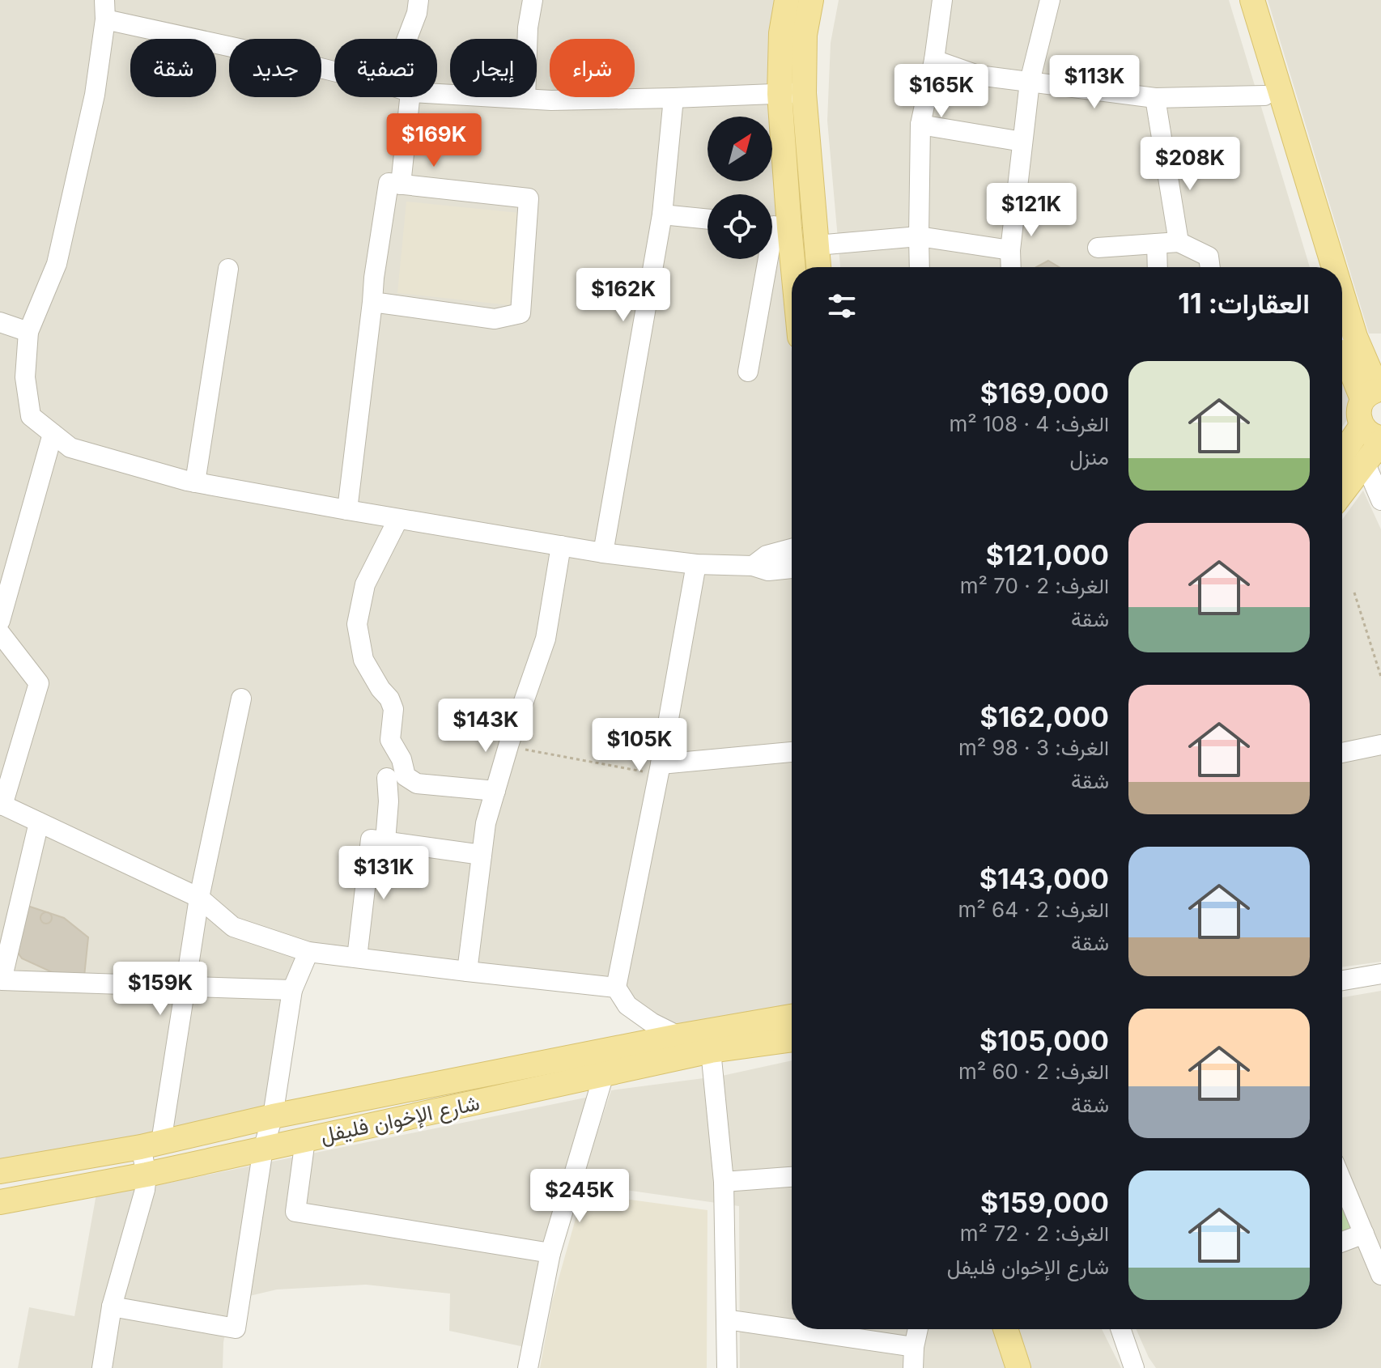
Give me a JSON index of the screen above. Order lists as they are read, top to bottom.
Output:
{
  "streets": {
    "main road": ["شارع الإخوان فليفل"]
  },
  "north": "top right",
  "page": {
    "chip": [
      "شراء",
      "إيجار",
      "تصفية",
      "جديد",
      "شقة"
    ],
    "price": [
      "$113K",
      "$165K",
      "$169K",
      "$208K",
      "$121K",
      "$162K",
      "$143K",
      "$105K",
      "$131K",
      "$159K",
      "$245K"
    ],
    "heading": "العقارات: 11",
    "list": [
      {
        "name": "$169,000",
        "note": "الغرف: 4 · 108 m² · منزل"
      },
      {
        "name": "$121,000",
        "note": "الغرف: 2 · 70 m² · شقة"
      },
      {
        "name": "$162,000",
        "note": "الغرف: 3 · 98 m² · شقة"
      },
      {
        "name": "$143,000",
        "note": "الغرف: 2 · 64 m² · شقة"
      },
      {
        "name": "$105,000",
        "note": "الغرف: 2 · 60 m² · شقة"
      },
      {
        "name": "$159,000",
        "note": "الغرف: 2 · 72 m² · شارع الإخوان فليفل"
      }
    ]
  }
}
